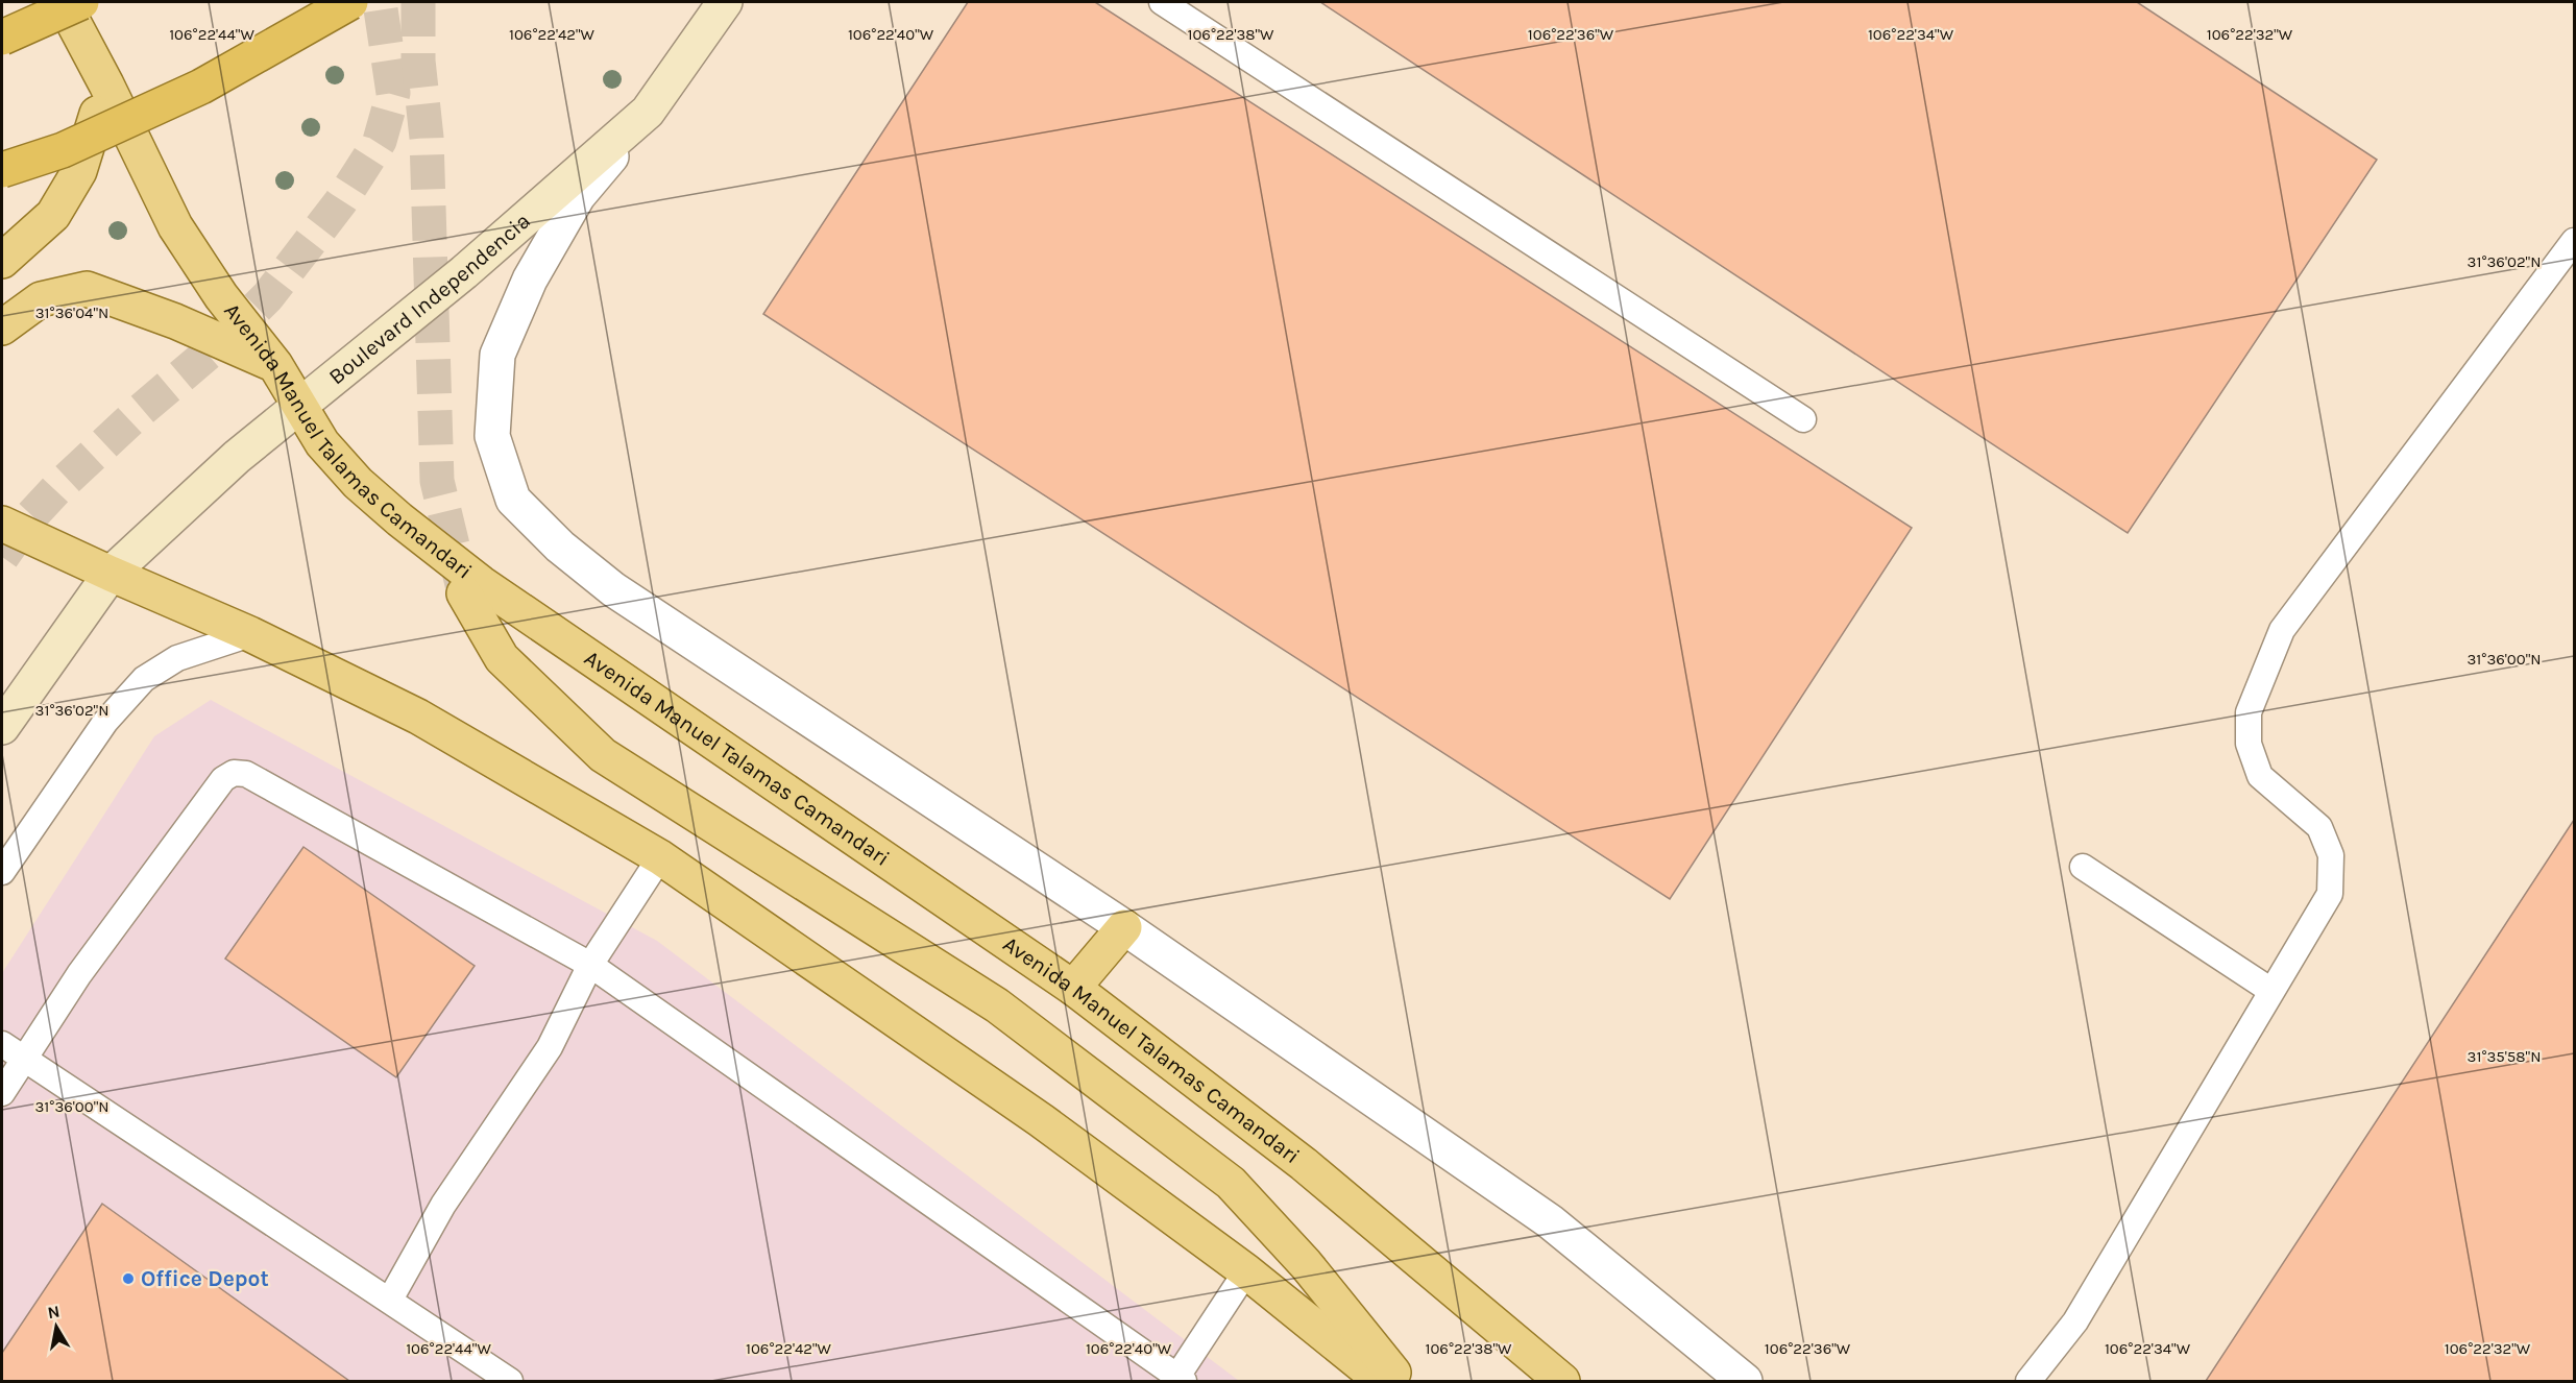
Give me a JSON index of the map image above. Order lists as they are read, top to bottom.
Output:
{
  "streets": {
    "main road": ["Boulevard Independencia", "Avenida Manuel Talamas Camandari"]
  },
  "crossings": [
    ["Boulevard Independencia", "Avenida Manuel Talamas Camandari"]
  ],
  "places": ["Office Depot"],
  "north": "top",
  "coordinates": [
    "106°22'44\"W",
    "106°22'42\"W",
    "106°22'40\"W",
    "106°22'38\"W",
    "106°22'36\"W",
    "106°22'34\"W",
    "106°22'32\"W",
    "31°36'02\"N",
    "31°36'04\"N",
    "31°36'00\"N",
    "31°35'58\"N"
  ]
}
